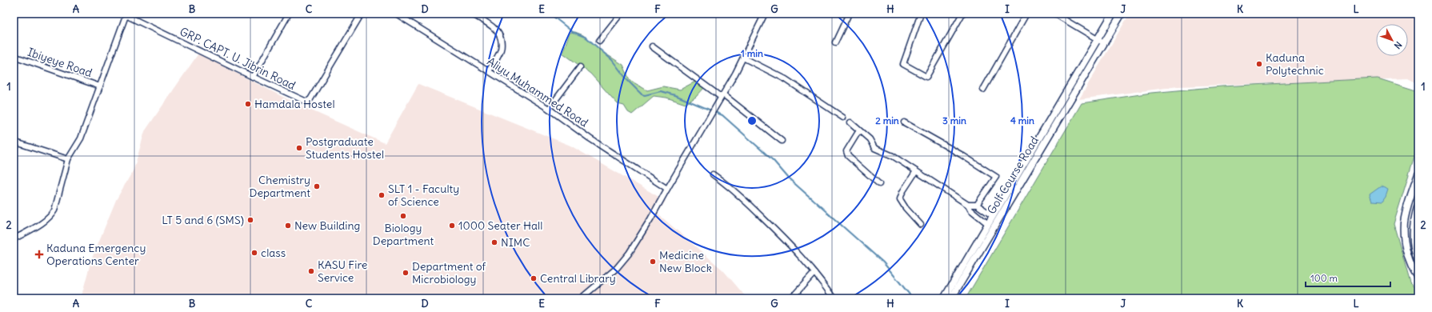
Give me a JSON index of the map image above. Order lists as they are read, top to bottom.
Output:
{
  "streets": {
    "street": [
      "GRP. CAPT. U. Jibrin Road",
      "Ibiyeye Road",
      "Aliyu Muhammed Road",
      "Golf Course Road"
    ]
  },
  "places": {
    "other": [
      "Kaduna Polytechnic",
      "Hamdala Hostel",
      "Postgraduate Students Hostel",
      "Chemistry Department",
      "SLT 1 - Faculty of Science",
      "Biology Department",
      "LT 5 and 6 (SMS)",
      "New Building",
      "1000 Seater Hall",
      "NIMC",
      "class",
      "Medicine New Block",
      "KASU Fire Service",
      "Department of Microbiology",
      "Central Library"
    ],
    "health": ["Kaduna Emergency Operations Center"]
  },
  "scale_bar": "100 m",
  "north": "bottom right",
  "grid": {
    "columns": [
      "A",
      "B",
      "C",
      "D",
      "E",
      "F",
      "G",
      "H",
      "I",
      "J",
      "K",
      "L"
    ],
    "rows": ["1", "2"]
  },
  "rings": [
    "1 min",
    "2 min",
    "3 min",
    "4 min"
  ]
}
